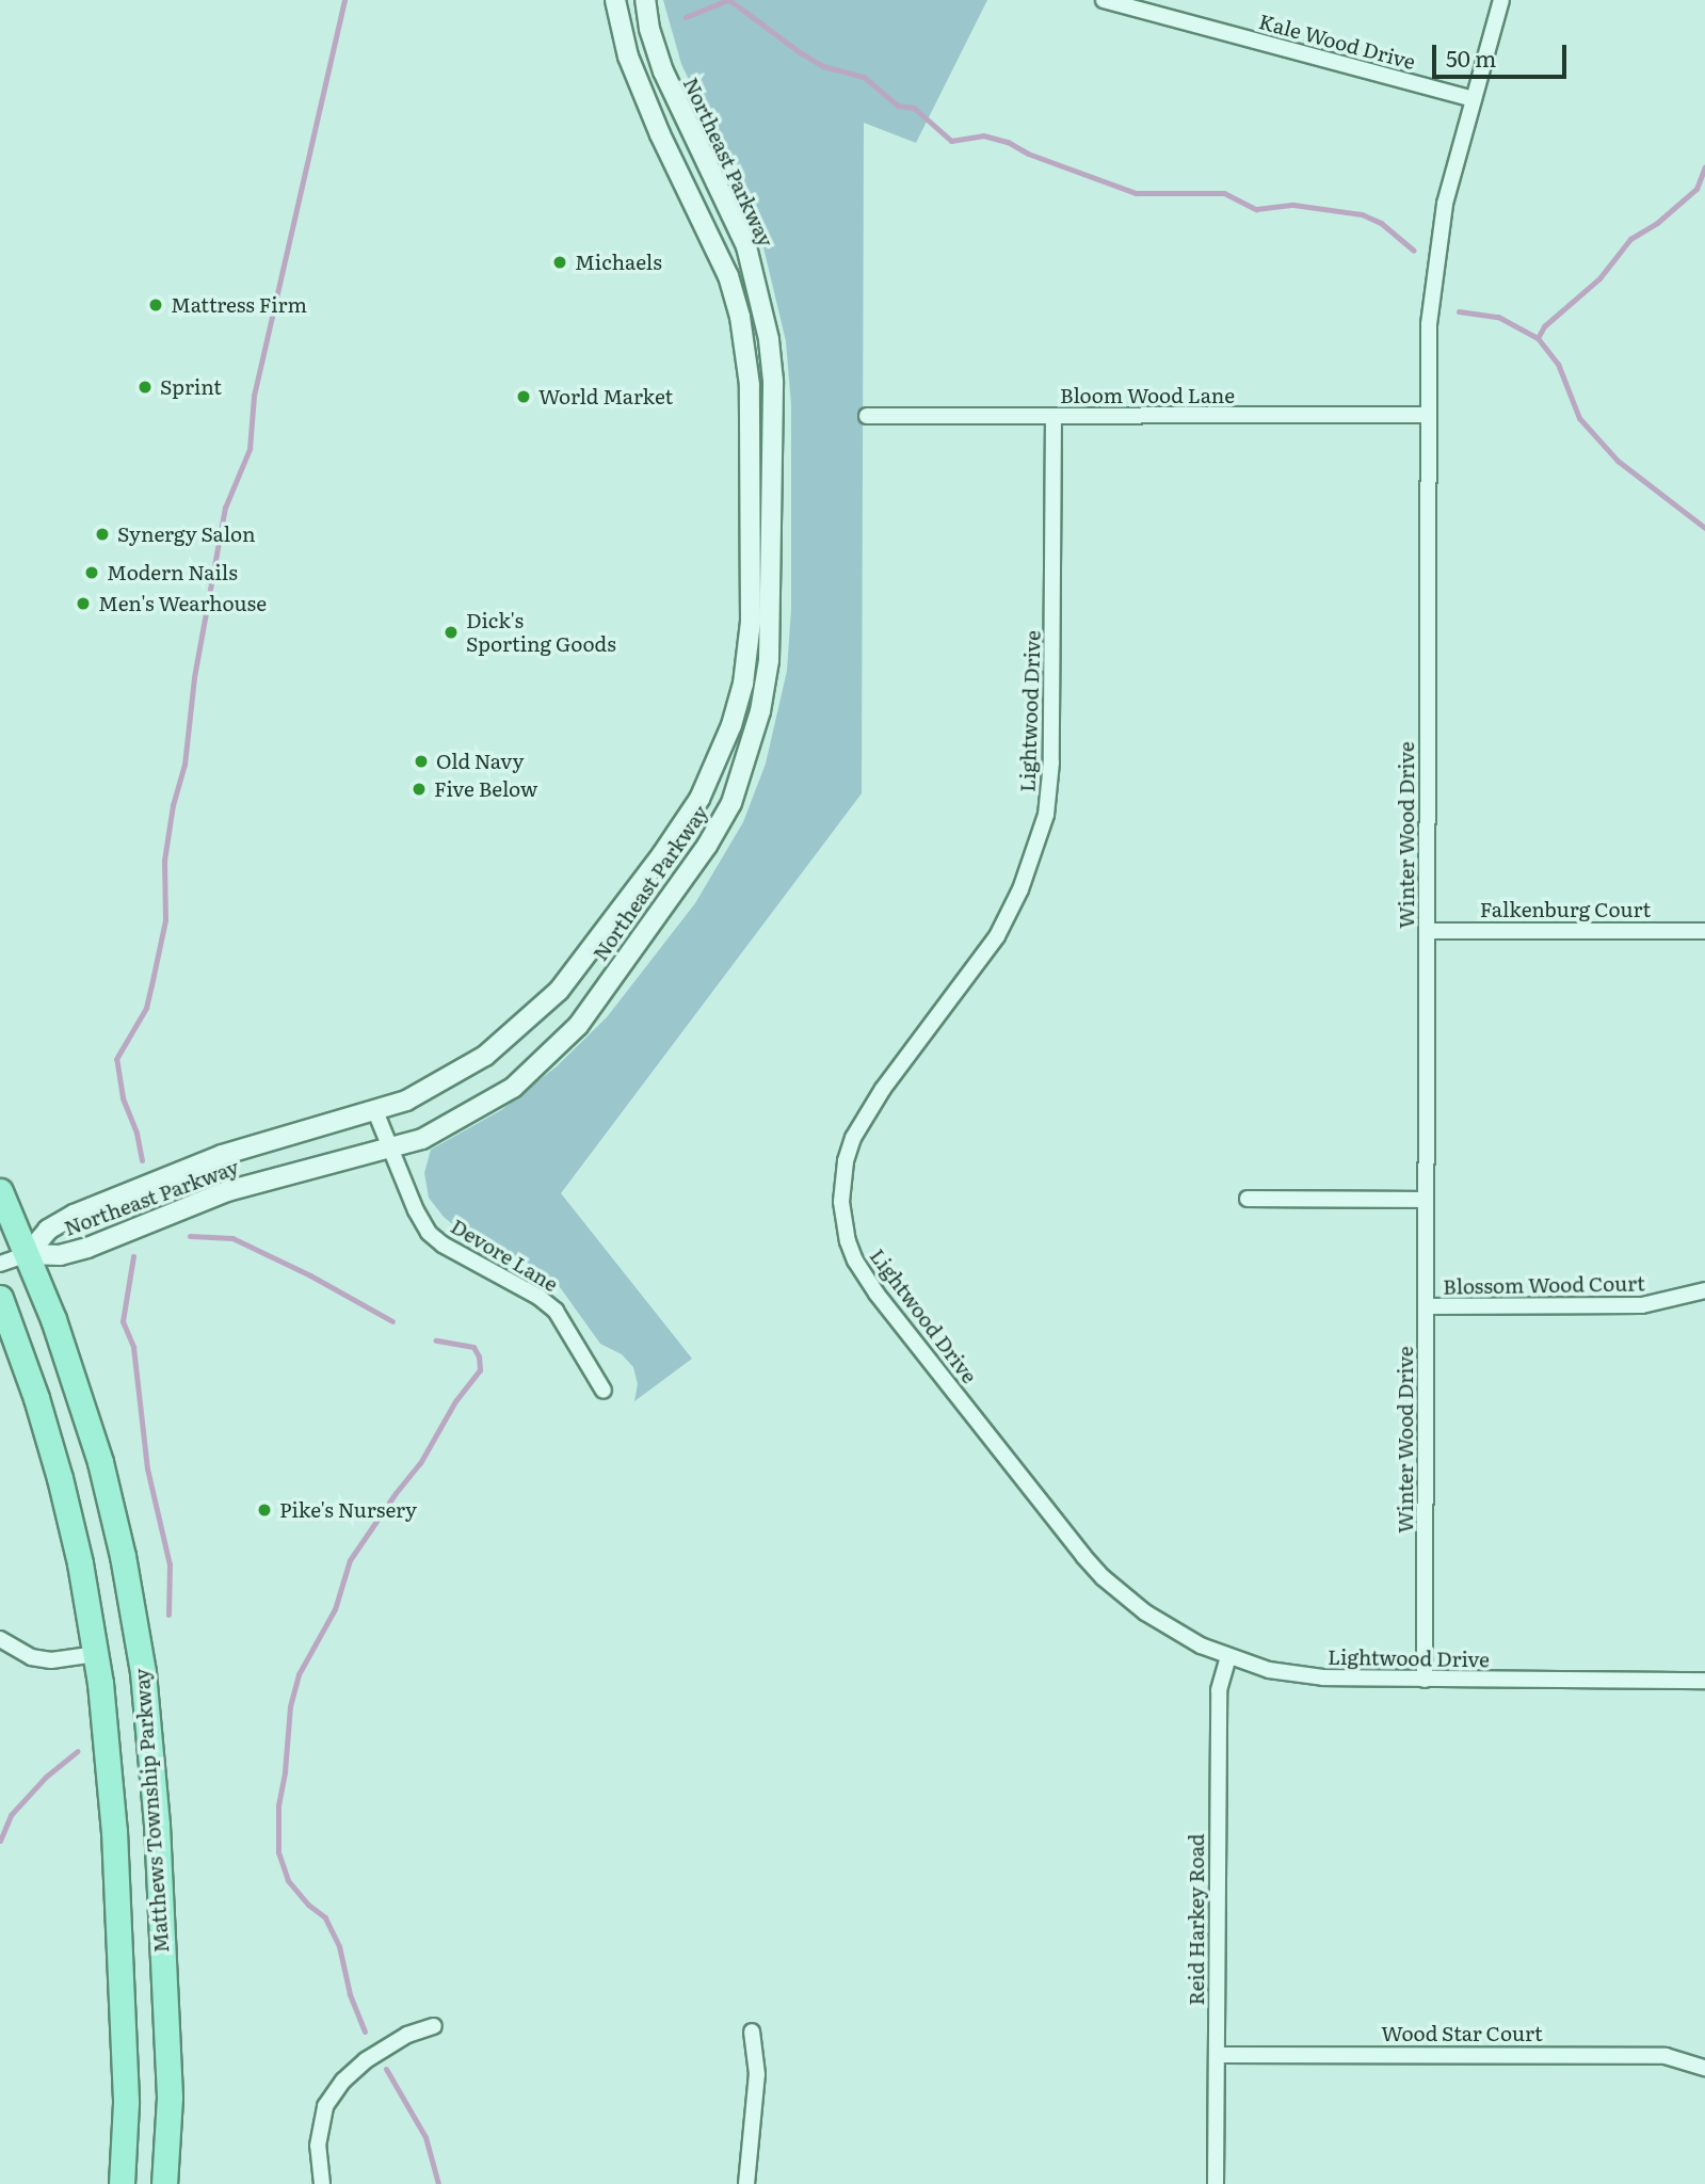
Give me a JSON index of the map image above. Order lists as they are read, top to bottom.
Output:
{
  "streets": {
    "main road": ["Matthews Township Parkway"],
    "street": [
      "Kale Wood Drive",
      "Northeast Parkway",
      "Bloom Wood Lane",
      "Lightwood Drive",
      "Winter Wood Drive",
      "Falkenburg Court",
      "Devore Lane",
      "Blossom Wood Court",
      "Reid Harkey Road",
      "Wood Star Court"
    ]
  },
  "crossings": [
    ["Kale Wood Drive", "Winter Wood Drive"],
    ["Northeast Parkway", "Devore Lane"],
    ["Northeast Parkway", "Matthews Township Parkway"],
    ["Bloom Wood Lane", "Lightwood Drive"],
    ["Bloom Wood Lane", "Winter Wood Drive"],
    ["Lightwood Drive", "Winter Wood Drive"],
    ["Lightwood Drive", "Reid Harkey Road"],
    ["Winter Wood Drive", "Falkenburg Court"],
    ["Winter Wood Drive", "Blossom Wood Court"],
    ["Reid Harkey Road", "Wood Star Court"]
  ],
  "places": [
    "Michaels",
    "Mattress Firm",
    "Sprint",
    "World Market",
    "Synergy Salon",
    "Modern Nails",
    "Men's Wearhouse",
    "Dick's Sporting Goods",
    "Old Navy",
    "Five Below",
    "Pike's Nursery"
  ],
  "scale_bar": "50 m"
}
